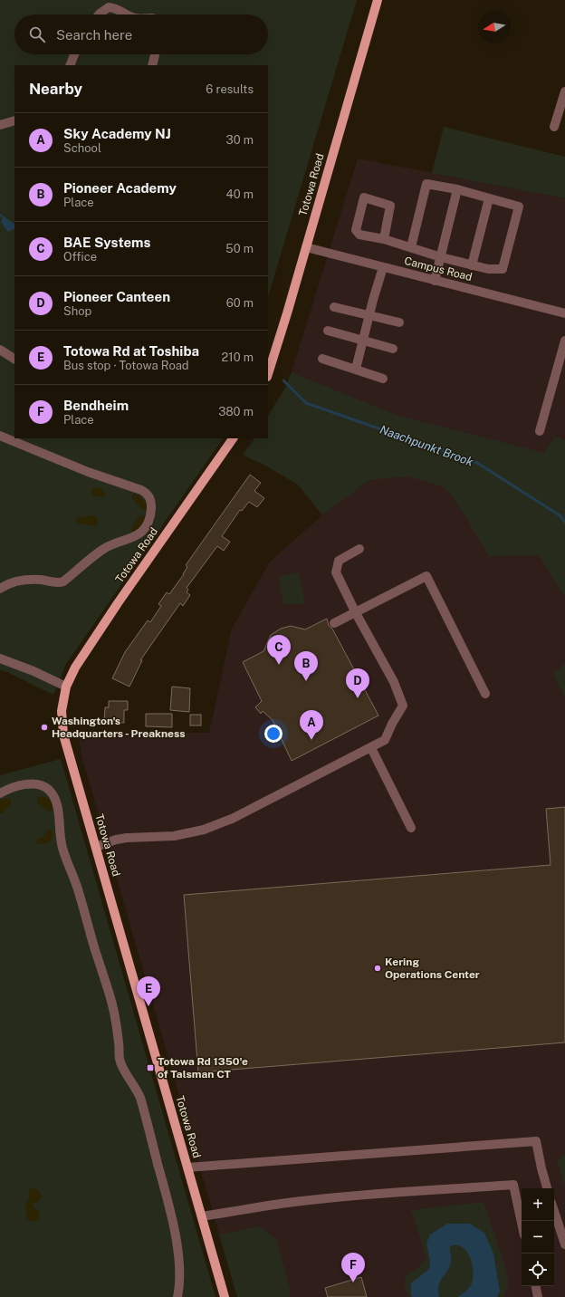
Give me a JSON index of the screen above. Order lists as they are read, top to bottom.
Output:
{
  "streets": {
    "main road": ["Totowa Road"],
    "street": ["Campus Road"]
  },
  "crossings": [
    ["Totowa Road", "Campus Road"]
  ],
  "water": ["Naachpunkt Brook"],
  "places": {
    "other": ["Washington's Headquarters - Preakness", "Kering Operations Center"],
    "transit": ["Totowa Rd 1350'e of Talsman CT"]
  },
  "north": "left",
  "page": {
    "search": "Search here",
    "heading": ["Nearby", "6 results"],
    "list": [
      {
        "mark": "A",
        "name": "Sky Academy NJ",
        "note": "School",
        "value": "30 m"
      },
      {
        "mark": "B",
        "name": "Pioneer Academy",
        "note": "Place",
        "value": "40 m"
      },
      {
        "mark": "C",
        "name": "BAE Systems",
        "note": "Office",
        "value": "50 m"
      },
      {
        "mark": "D",
        "name": "Pioneer Canteen",
        "note": "Shop",
        "value": "60 m"
      },
      {
        "mark": "E",
        "name": "Totowa Rd at Toshiba",
        "note": "Bus stop · Totowa Road",
        "value": "210 m"
      },
      {
        "mark": "F",
        "name": "Bendheim",
        "note": "Place",
        "value": "380 m"
      }
    ],
    "pins": [
      "C",
      "B",
      "D",
      "A",
      "E",
      "F"
    ],
    "map_buttons": ["+", "−"]
  }
}
